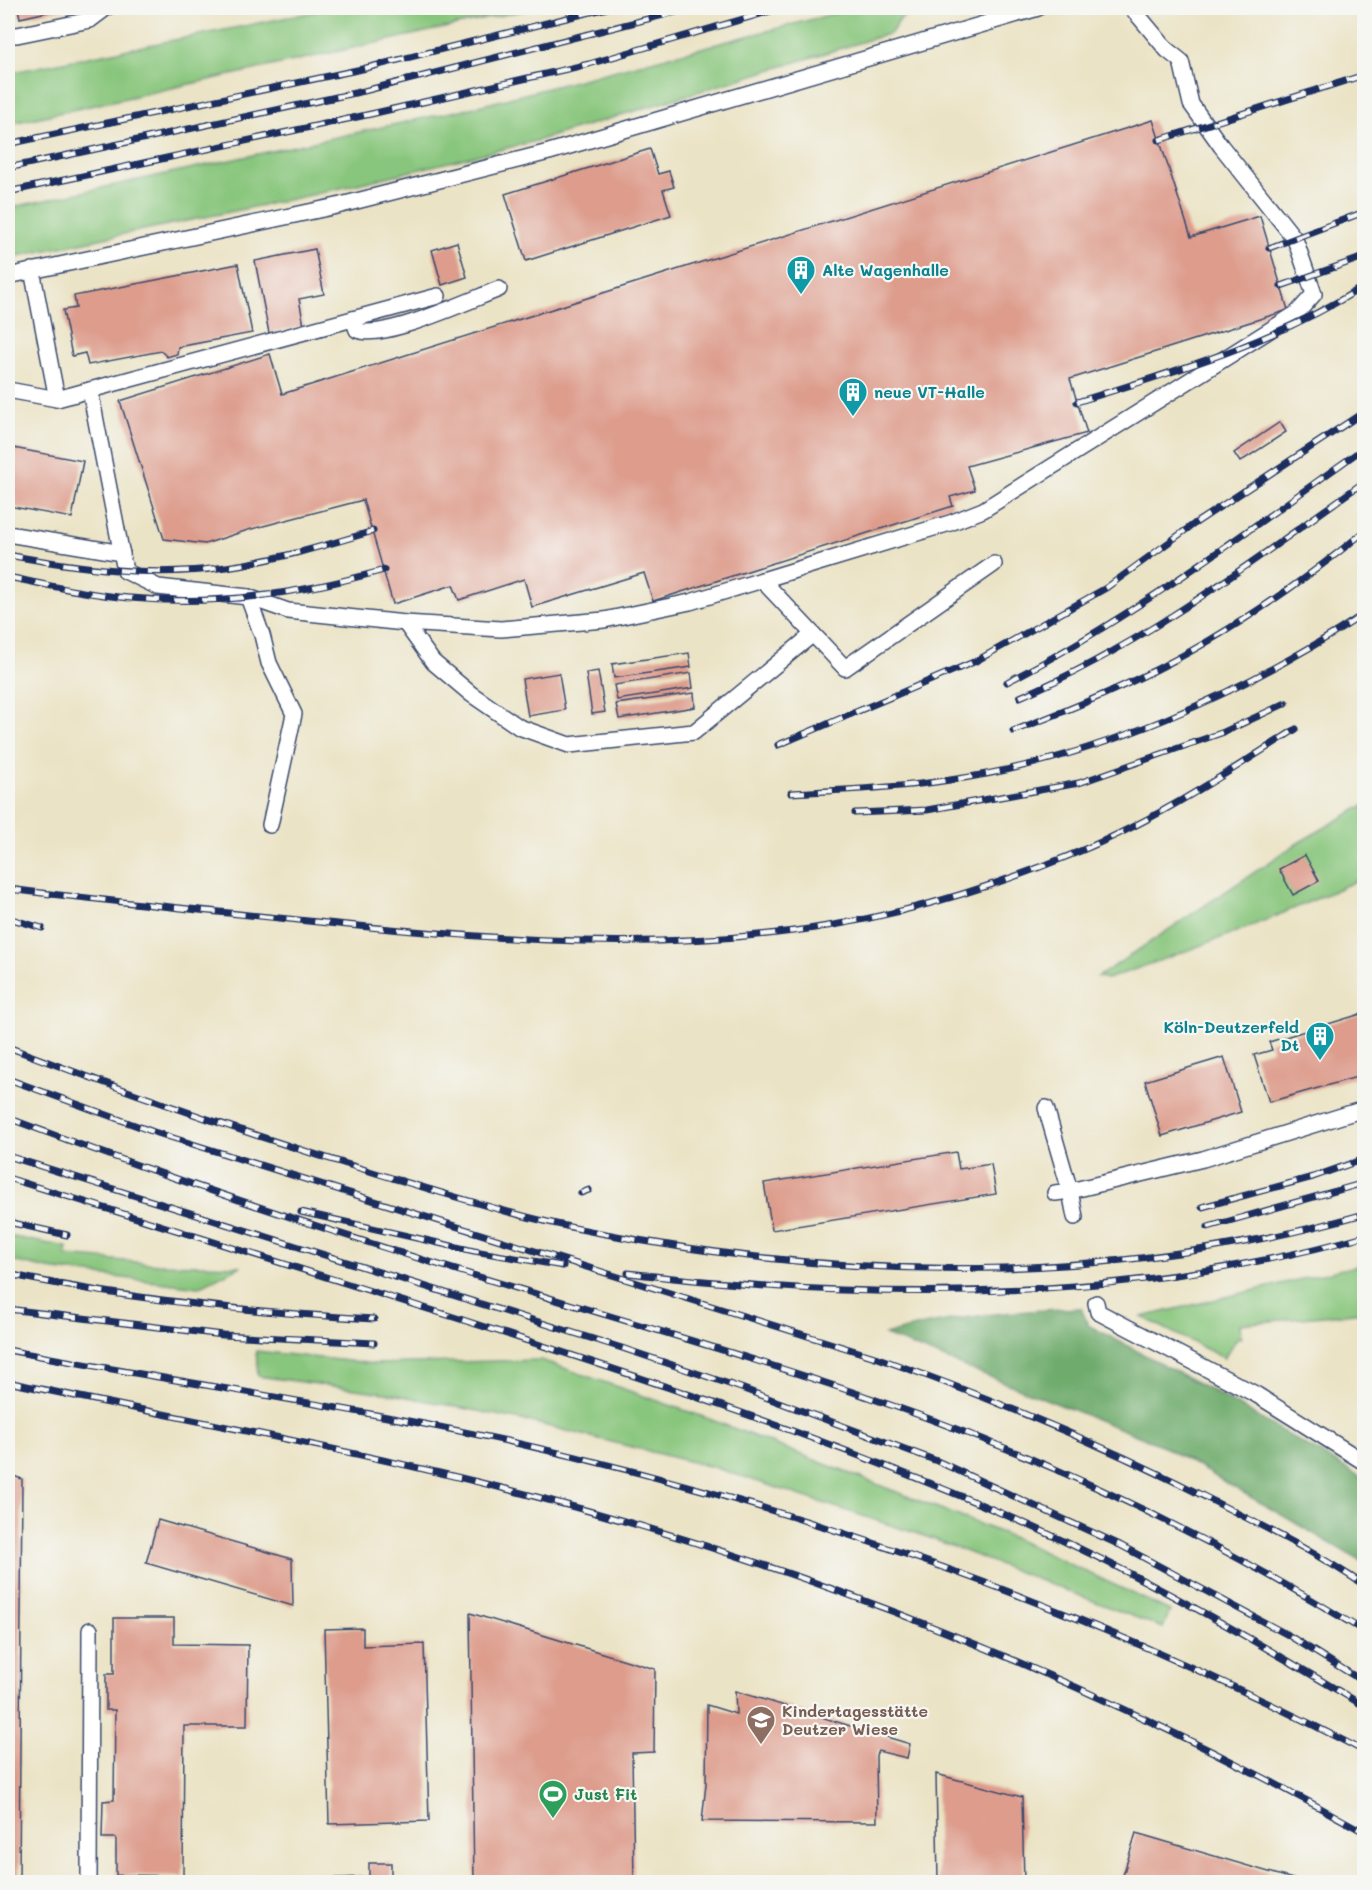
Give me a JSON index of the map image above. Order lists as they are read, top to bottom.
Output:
{
  "places": {
    "building": ["Alte Wagenhalle", "neue VT-Halle", "Köln-Deutzerfeld Dt"],
    "school or university": ["Kindertagesstätte Deutzer Wiese"],
    "sports": ["Just Fit"]
  }
}
